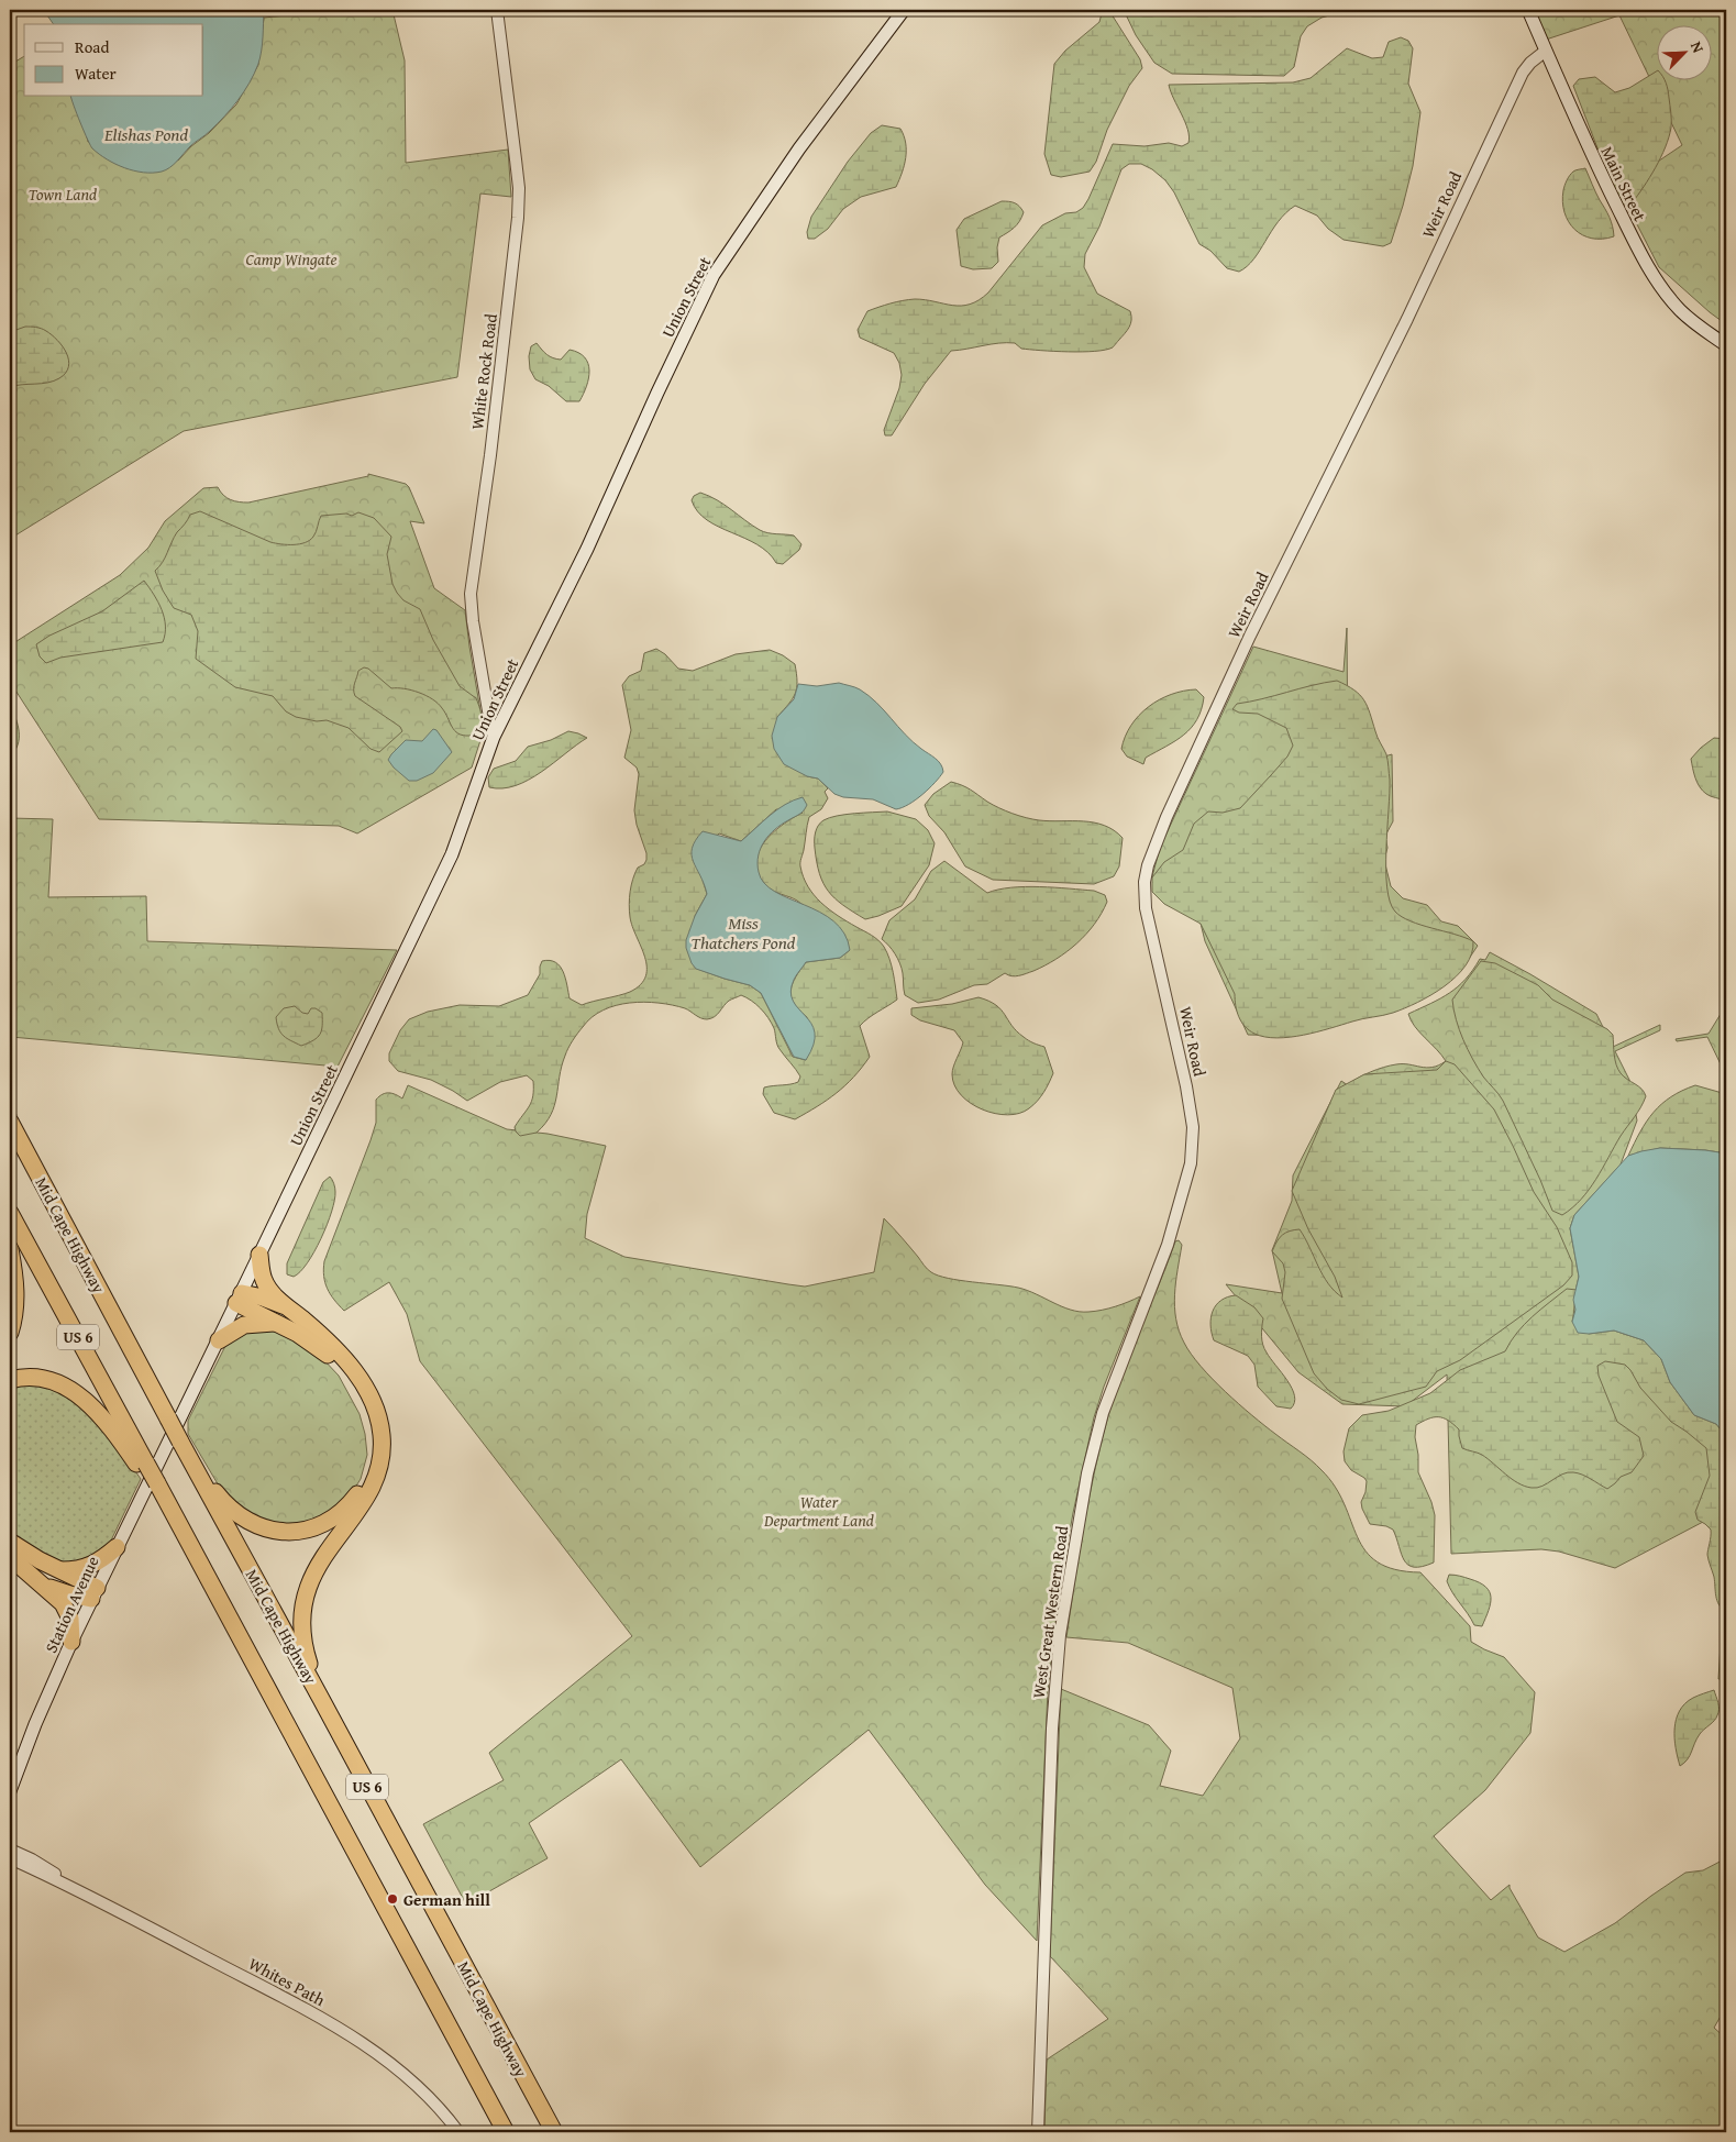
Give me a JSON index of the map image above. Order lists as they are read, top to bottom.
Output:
{
  "streets": {
    "highway": ["Mid Cape Highway", "US 6"],
    "main road": ["Main Street", "Union Street", "Station Avenue"],
    "street": [
      "Weir Road",
      "White Rock Road",
      "West Great Western Road",
      "Whites Path"
    ]
  },
  "crossings": [
    ["Main Street", "Weir Road"],
    ["Weir Road", "West Great Western Road"],
    ["Union Street", "White Rock Road"],
    ["Union Street", "Mid Cape Highway"],
    ["Union Street", "Station Avenue"],
    ["Mid Cape Highway", "Station Avenue"]
  ],
  "water": ["Elishas Pond", "Miss Thatchers Pond"],
  "parks": ["Town Land", "Camp Wingate", "Water Department Land"],
  "places": ["German hill"],
  "legend": ["Road", "Water"],
  "north": "top right"
}
